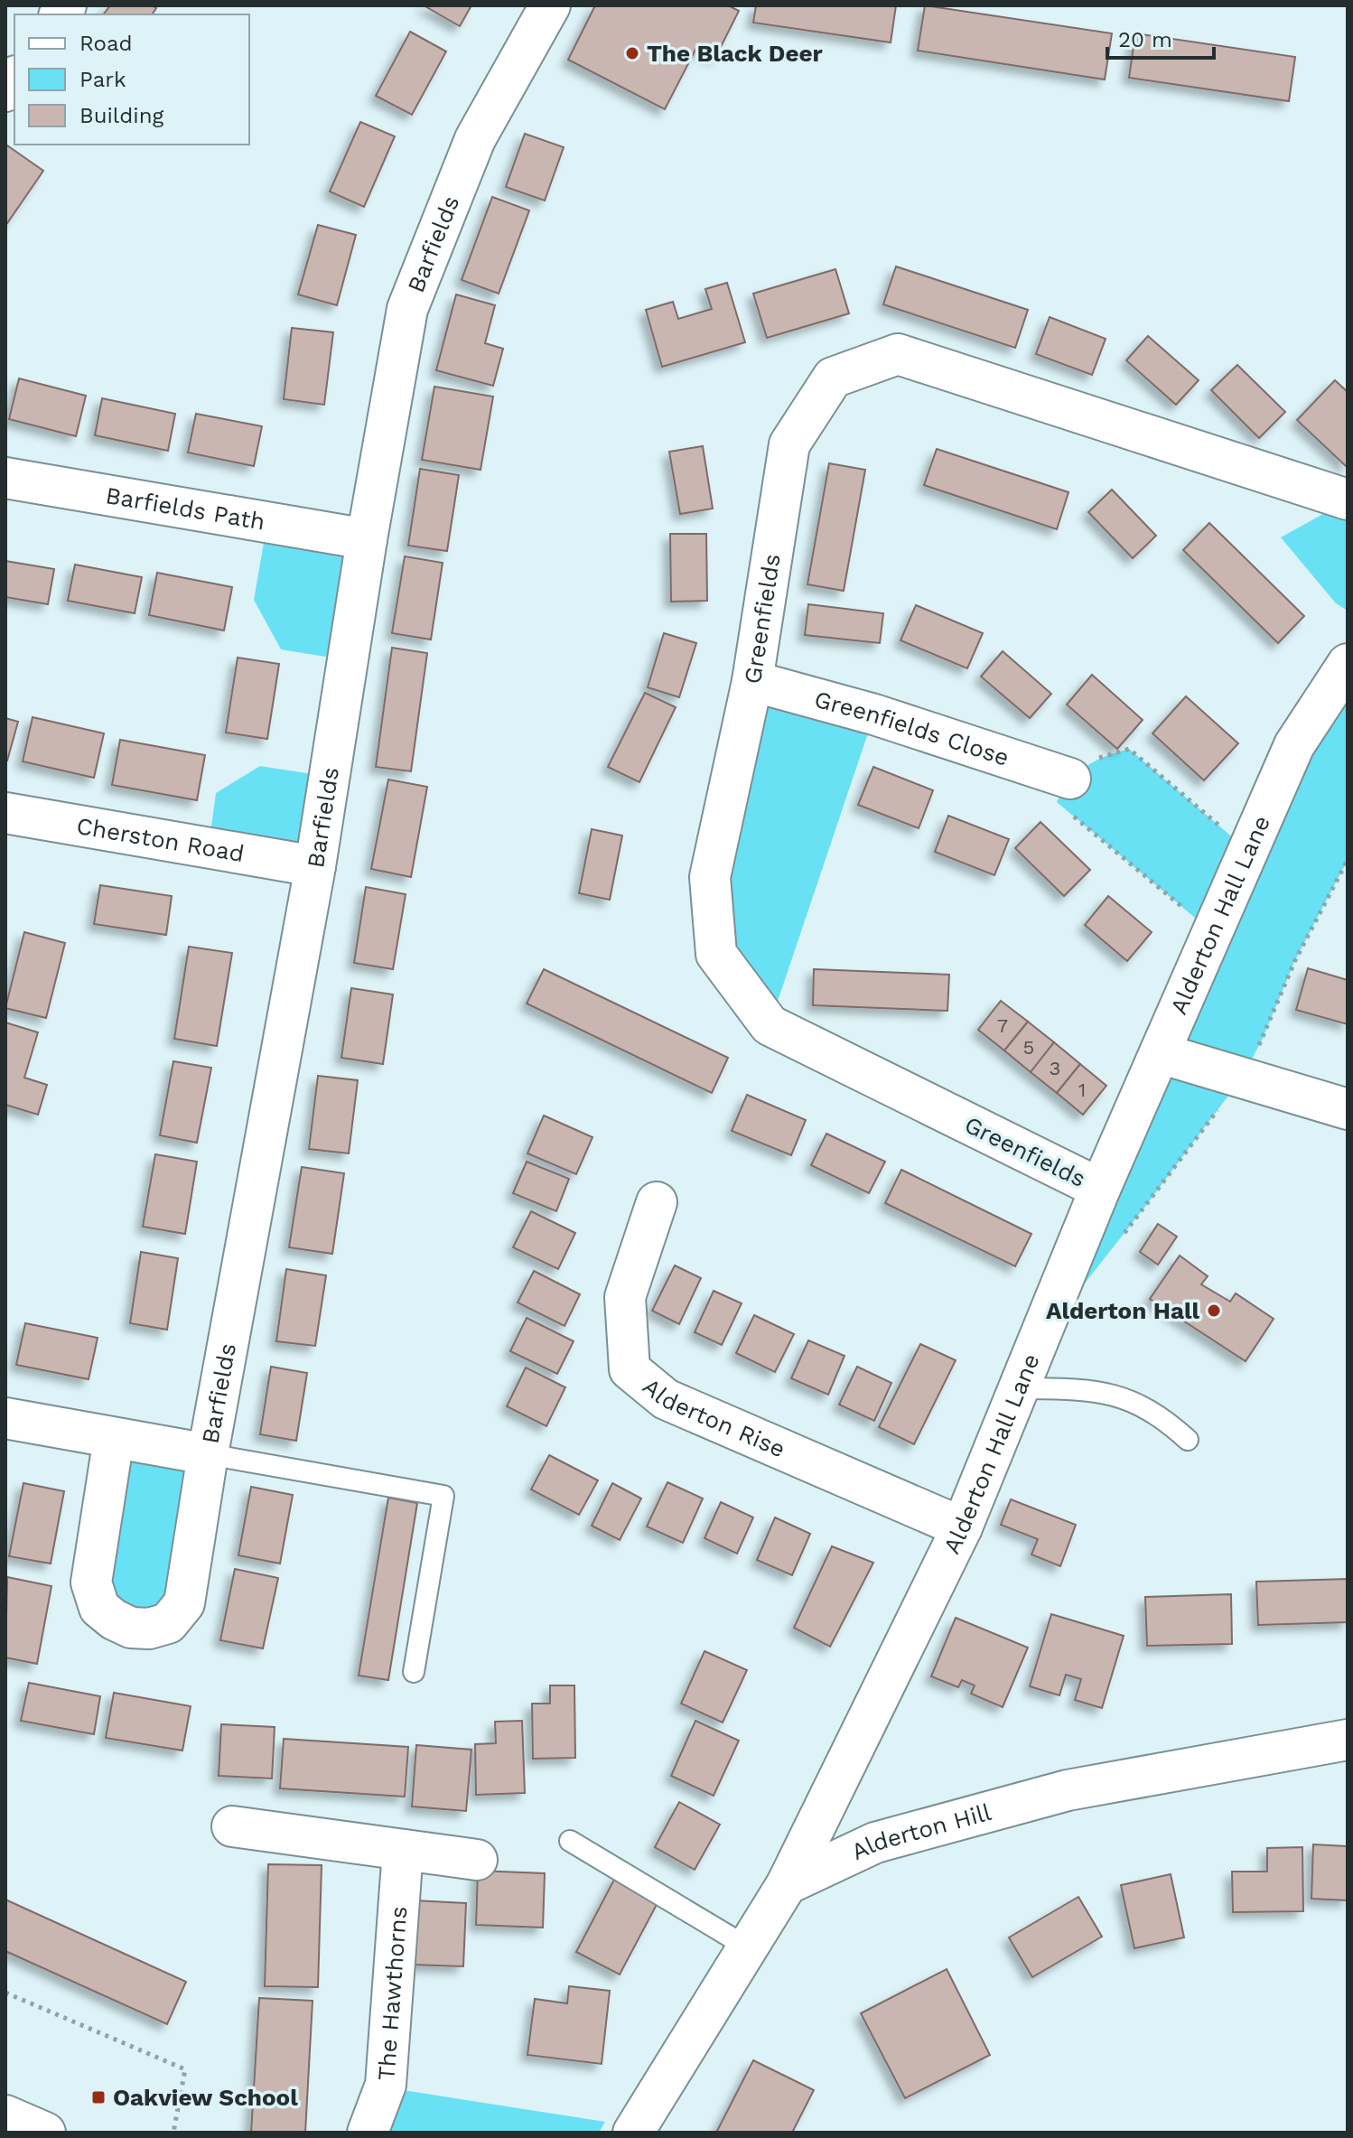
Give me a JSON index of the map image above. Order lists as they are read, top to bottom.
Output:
{
  "streets": {
    "street": [
      "Barfields",
      "Barfields Path",
      "Greenfields",
      "Greenfields Close",
      "Cherston Road",
      "Alderton Hall Lane",
      "Alderton Rise",
      "Alderton Hill",
      "The Hawthorns"
    ]
  },
  "crossings": [
    ["Barfields", "Barfields Path"],
    ["Barfields", "Cherston Road"],
    ["Greenfields", "Greenfields Close"],
    ["Greenfields", "Alderton Hall Lane"],
    ["Alderton Hall Lane", "Alderton Rise"],
    ["Alderton Hall Lane", "Alderton Hill"]
  ],
  "places": {
    "other": ["The Black Deer", "Alderton Hall"],
    "transit": ["Oakview School"]
  },
  "house_numbers": [
    "7",
    "5",
    "3",
    "1"
  ],
  "legend": ["Road", "Park", "Building"],
  "scale_bar": "20 m"
}
